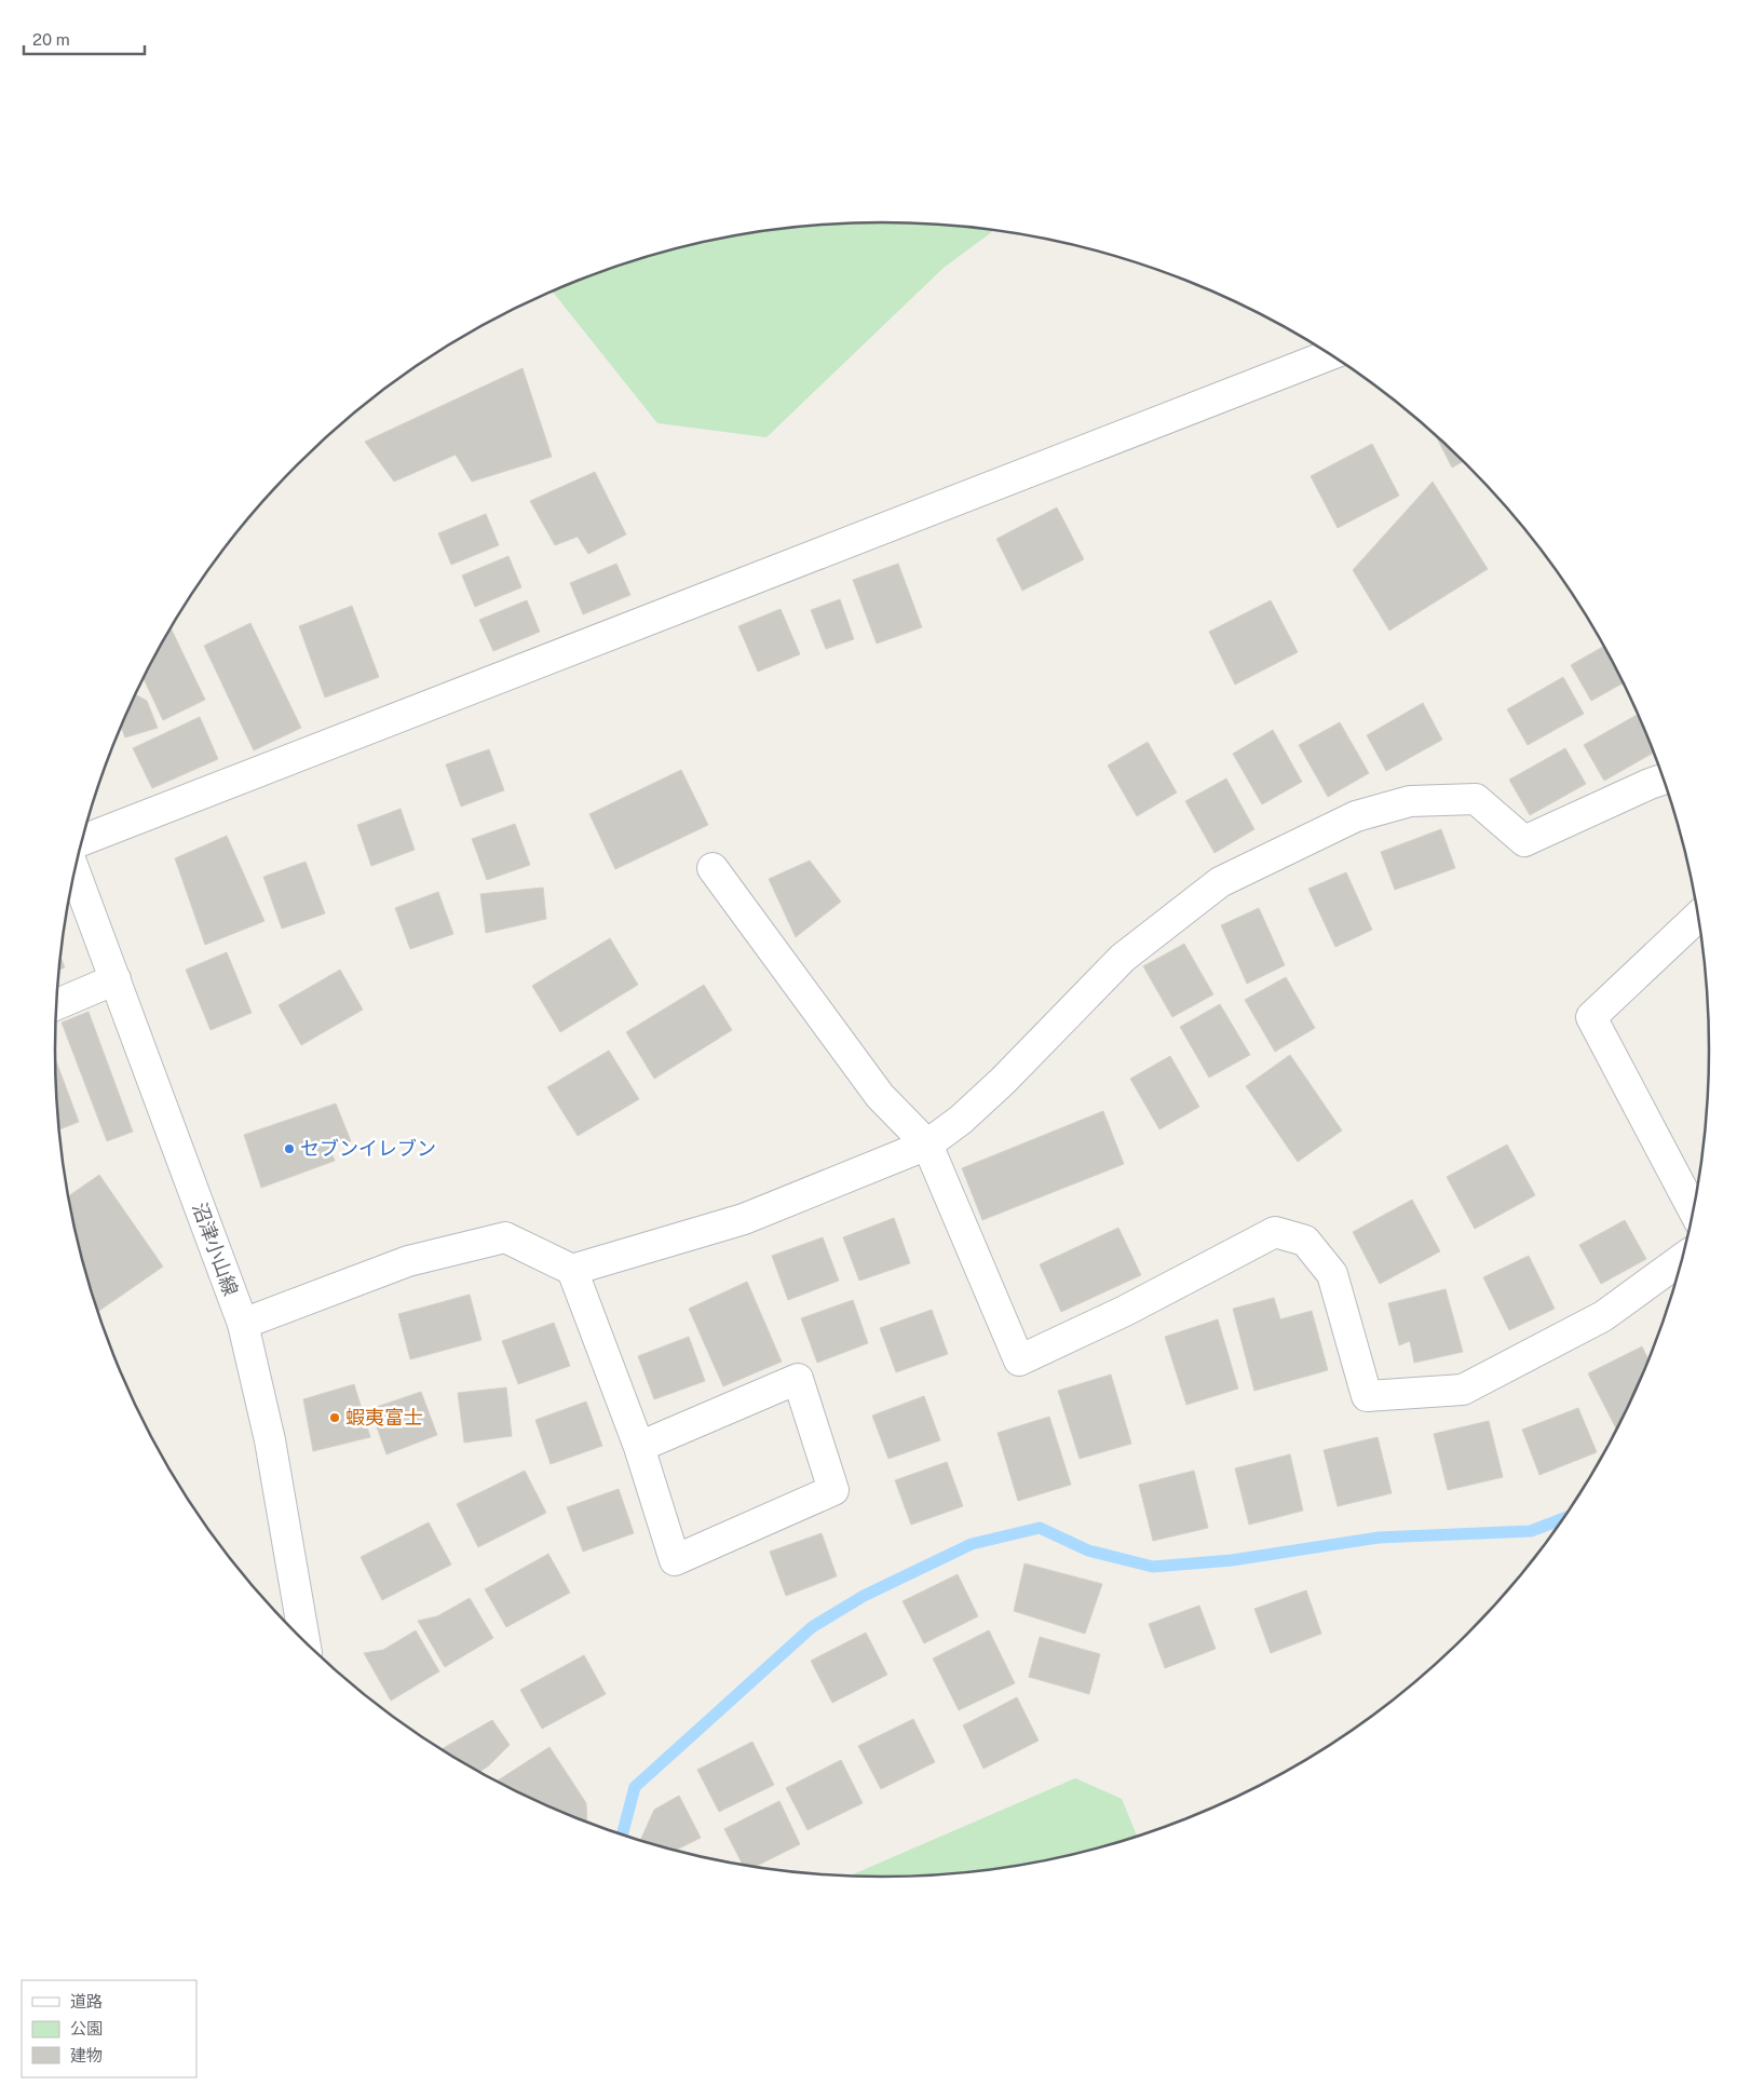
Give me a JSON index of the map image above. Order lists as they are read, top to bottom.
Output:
{
  "streets": {
    "street": ["沼津小山線"]
  },
  "places": ["セブンイレブン", "蝦夷富士"],
  "legend": ["道路", "公園", "建物"],
  "scale_bar": "20 m"
}
